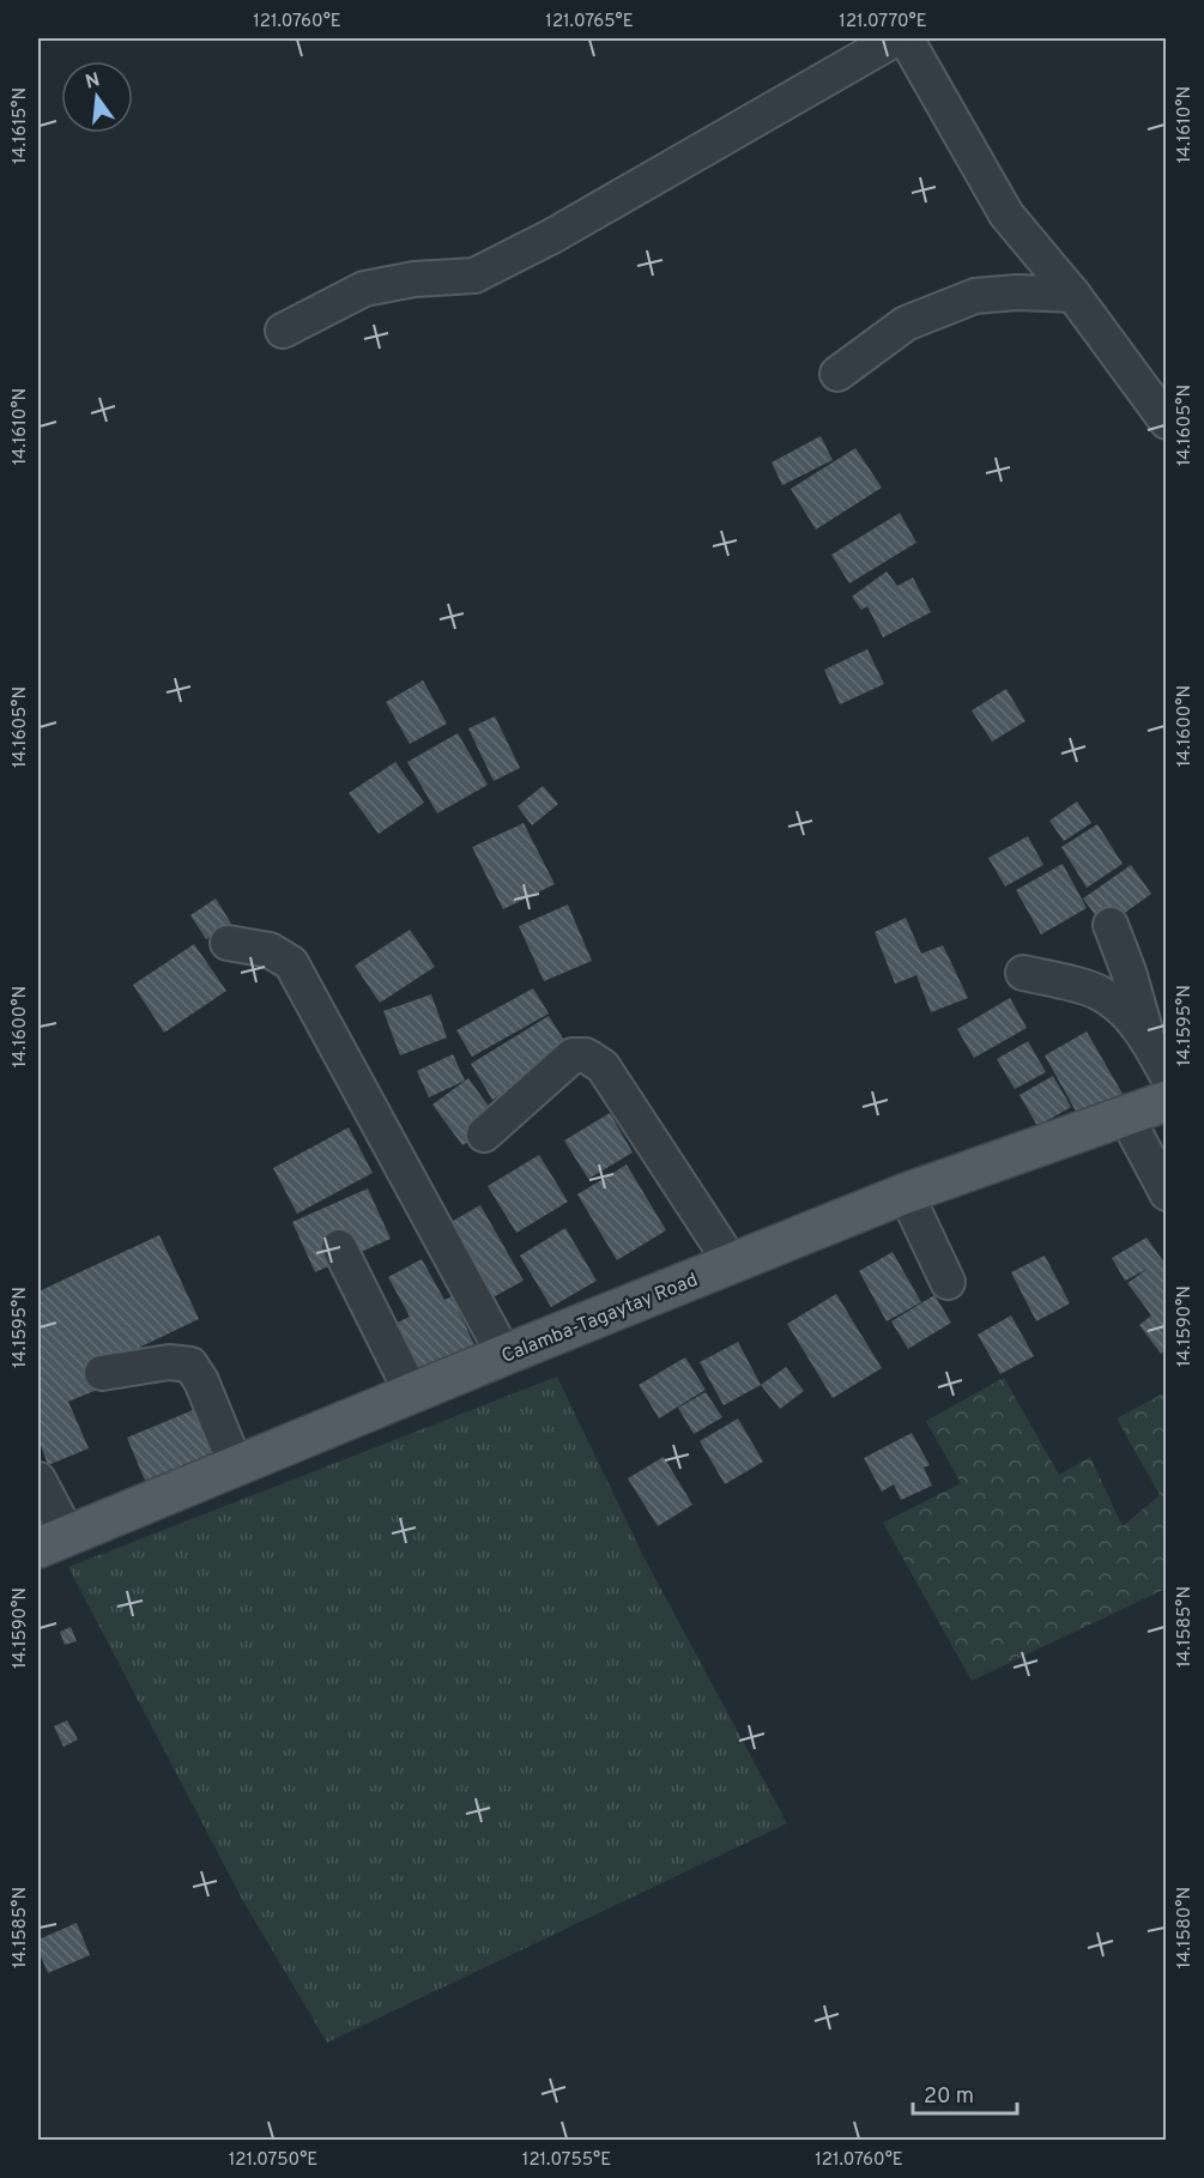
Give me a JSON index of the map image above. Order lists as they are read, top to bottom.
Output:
{
  "streets": {
    "main road": ["Calamba-Tagaytay Road"]
  },
  "scale_bar": "20 m",
  "north": "top",
  "coordinates": [
    "121.0760°E",
    "121.0765°E",
    "121.0770°E",
    "14.1610°N",
    "14.1615°N",
    "14.1605°N",
    "14.1600°N",
    "14.1595°N",
    "14.1590°N",
    "14.1585°N",
    "14.1580°N",
    "121.0750°E",
    "121.0755°E"
  ]
}
